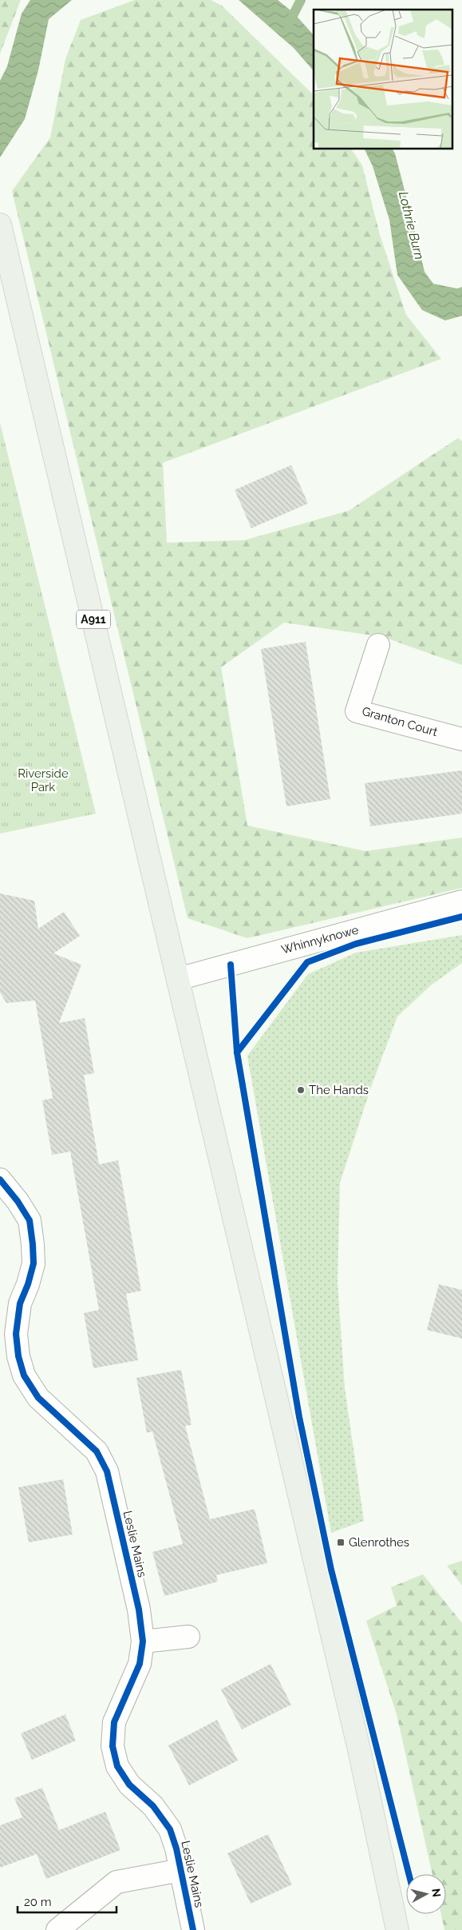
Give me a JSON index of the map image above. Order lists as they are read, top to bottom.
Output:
{
  "streets": {
    "main road": ["A911"],
    "street": ["Granton Court", "Whinnyknowe", "Leslie Mains"]
  },
  "crossings": [
    ["A911", "Whinnyknowe"]
  ],
  "water": ["Lothrie Burn"],
  "parks": ["Riverside Park"],
  "places": {
    "other": ["The Hands"],
    "transit": ["Glenrothes"]
  },
  "scale_bar": "20 m",
  "north": "right"
}
